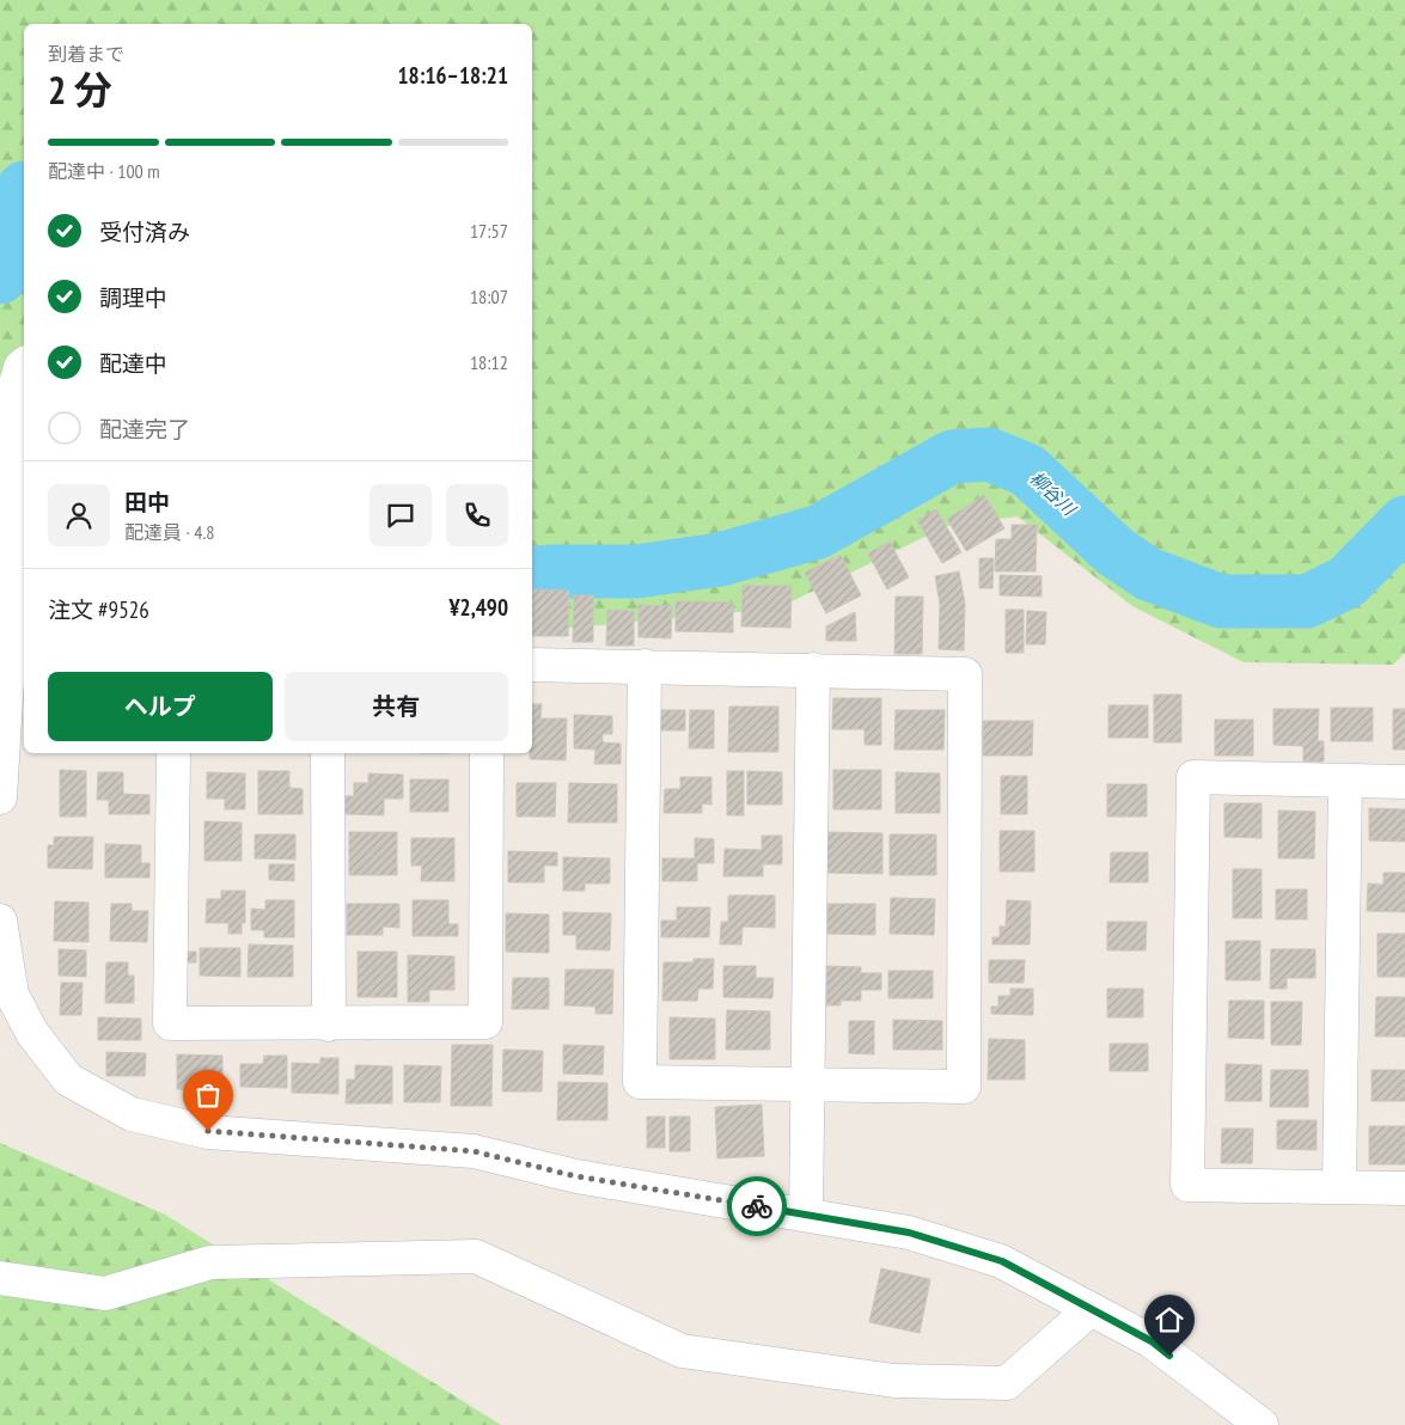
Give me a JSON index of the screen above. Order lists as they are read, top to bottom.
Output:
{
  "water": ["柳谷川"],
  "page": {
    "heading": ["2 分", "到着まで", "18:16–18:21"],
    "panel": [
      "田中",
      "配達員 · 4.8",
      "注文 #9526",
      "¥2,490"
    ],
    "bar": "配達中 · 100 m",
    "list": [
      ["受付済み", "17:57"],
      ["調理中", "18:07"],
      ["配達中", "18:12"],
      "配達完了"
    ],
    "buttons": ["ヘルプ", "共有"]
  }
}
